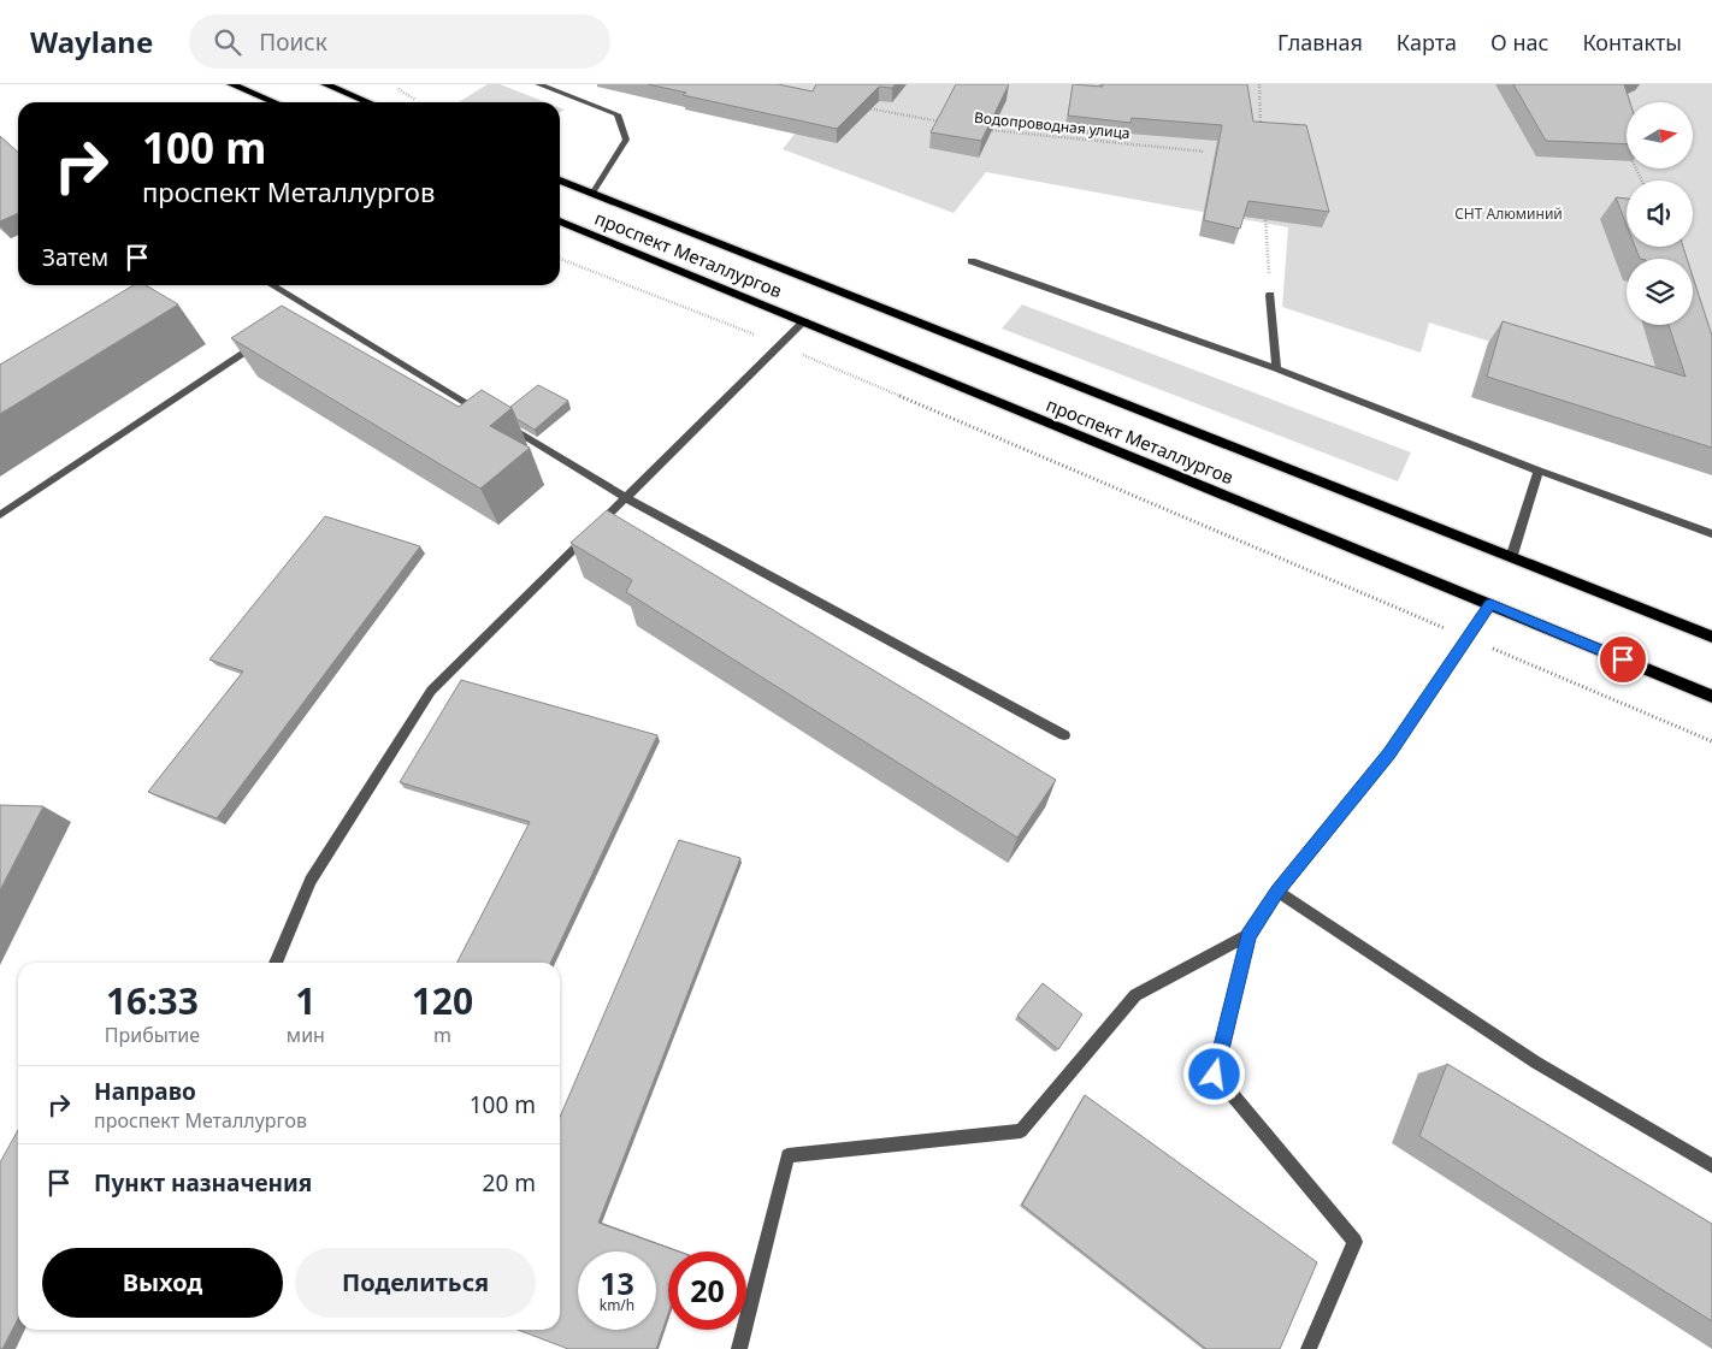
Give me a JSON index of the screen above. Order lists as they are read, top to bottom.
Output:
{
  "streets": {
    "main road": ["проспект Металлургов"],
    "path": ["Водопроводная улица"]
  },
  "parks": ["СНТ Алюминий"],
  "north": "right",
  "page": {
    "header": "Waylane",
    "search": "Поиск",
    "nav": [
      "Главная",
      "Карта",
      "О нас",
      "Контакты"
    ],
    "turn": ["100 m", "проспект Металлургов"],
    "then": "Затем",
    "eta": [
      "16:33",
      "Прибытие",
      "1",
      "мин",
      "120",
      "m"
    ],
    "list": [
      {
        "name": "Направо",
        "note": "проспект Металлургов",
        "value": "100 m"
      },
      {
        "name": "Пункт назначения",
        "value": "20 m"
      }
    ],
    "buttons": ["Выход", "Поделиться"],
    "speed": "13 km/h",
    "limit": "20"
  }
}
